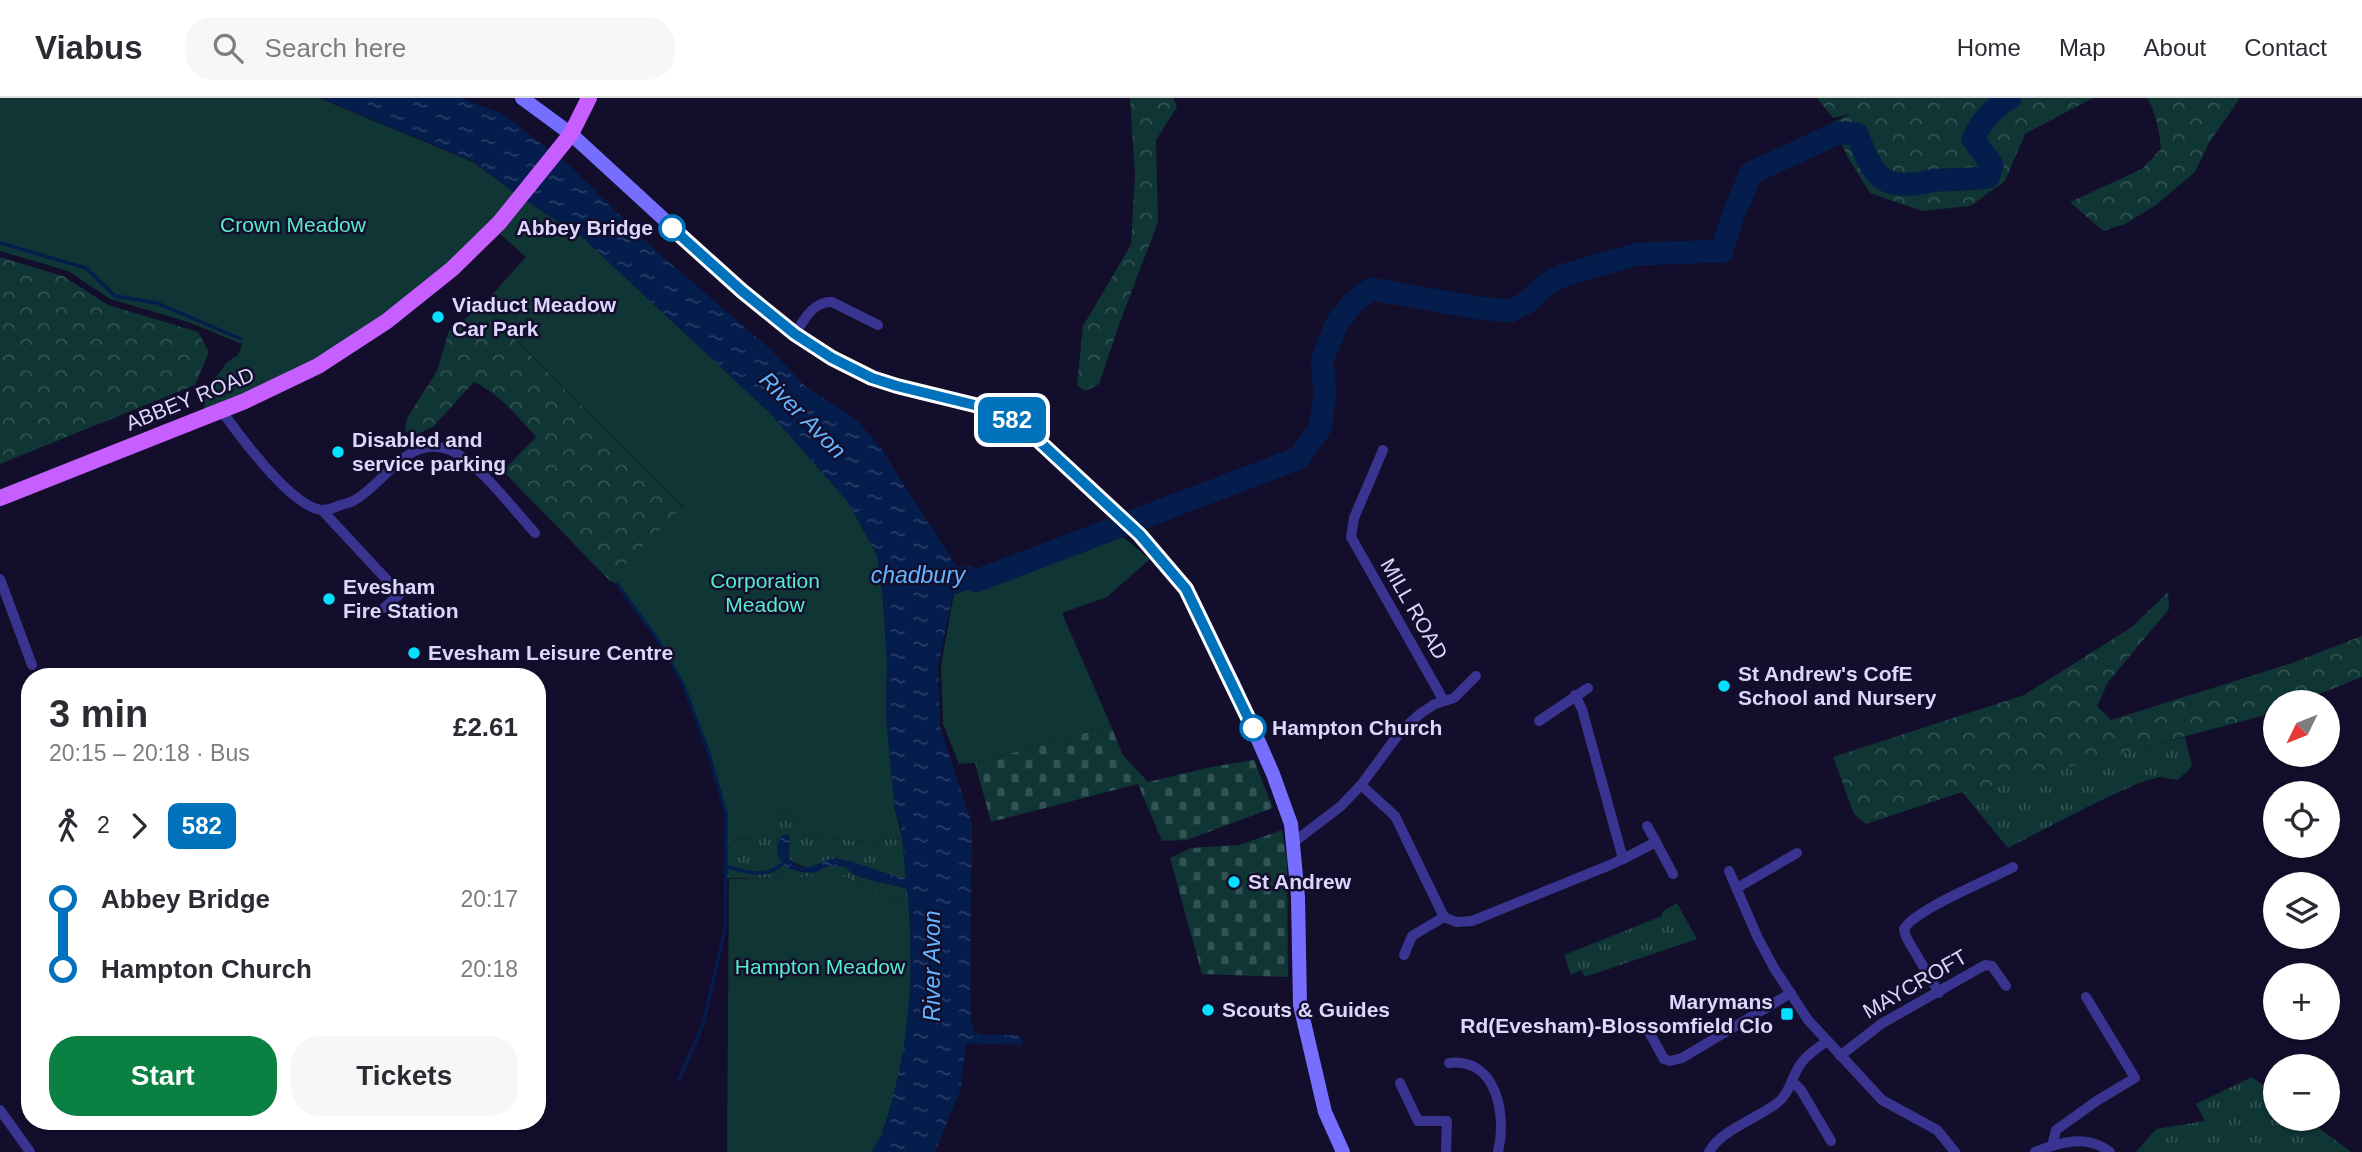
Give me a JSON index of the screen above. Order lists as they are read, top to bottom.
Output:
{
  "streets": {
    "main road": ["ABBEY ROAD"],
    "street": ["MILL ROAD", "MAYCROFT"]
  },
  "water": ["River Avon", "chadbury"],
  "parks": ["Crown Meadow", "Corporation Meadow", "Hampton Meadow"],
  "places": {
    "other": [
      "Abbey Bridge",
      "Viaduct Meadow Car Park",
      "Disabled and service parking",
      "Evesham Fire Station",
      "Evesham Leisure Centre",
      "St Andrew's CofE School and Nursery",
      "Hampton Church",
      "St Andrew",
      "Scouts & Guides"
    ],
    "transit": ["Marymans Rd(Evesham)-Blossomfield Clo"]
  },
  "lines": ["bus line 582"],
  "north": "bottom left",
  "page": {
    "header": "Viabus",
    "search": "Search here",
    "nav": [
      "Home",
      "Map",
      "About",
      "Contact"
    ],
    "on_map": "582",
    "heading": ["3 min", "20:15 – 20:18 · Bus", "£2.61"],
    "map_buttons": ["+", "−"],
    "legs": ["2", "582"],
    "list": [
      {
        "name": "Abbey Bridge",
        "value": "20:17"
      },
      {
        "name": "Hampton Church",
        "value": "20:18"
      }
    ],
    "buttons": ["Start", "Tickets"]
  }
}
